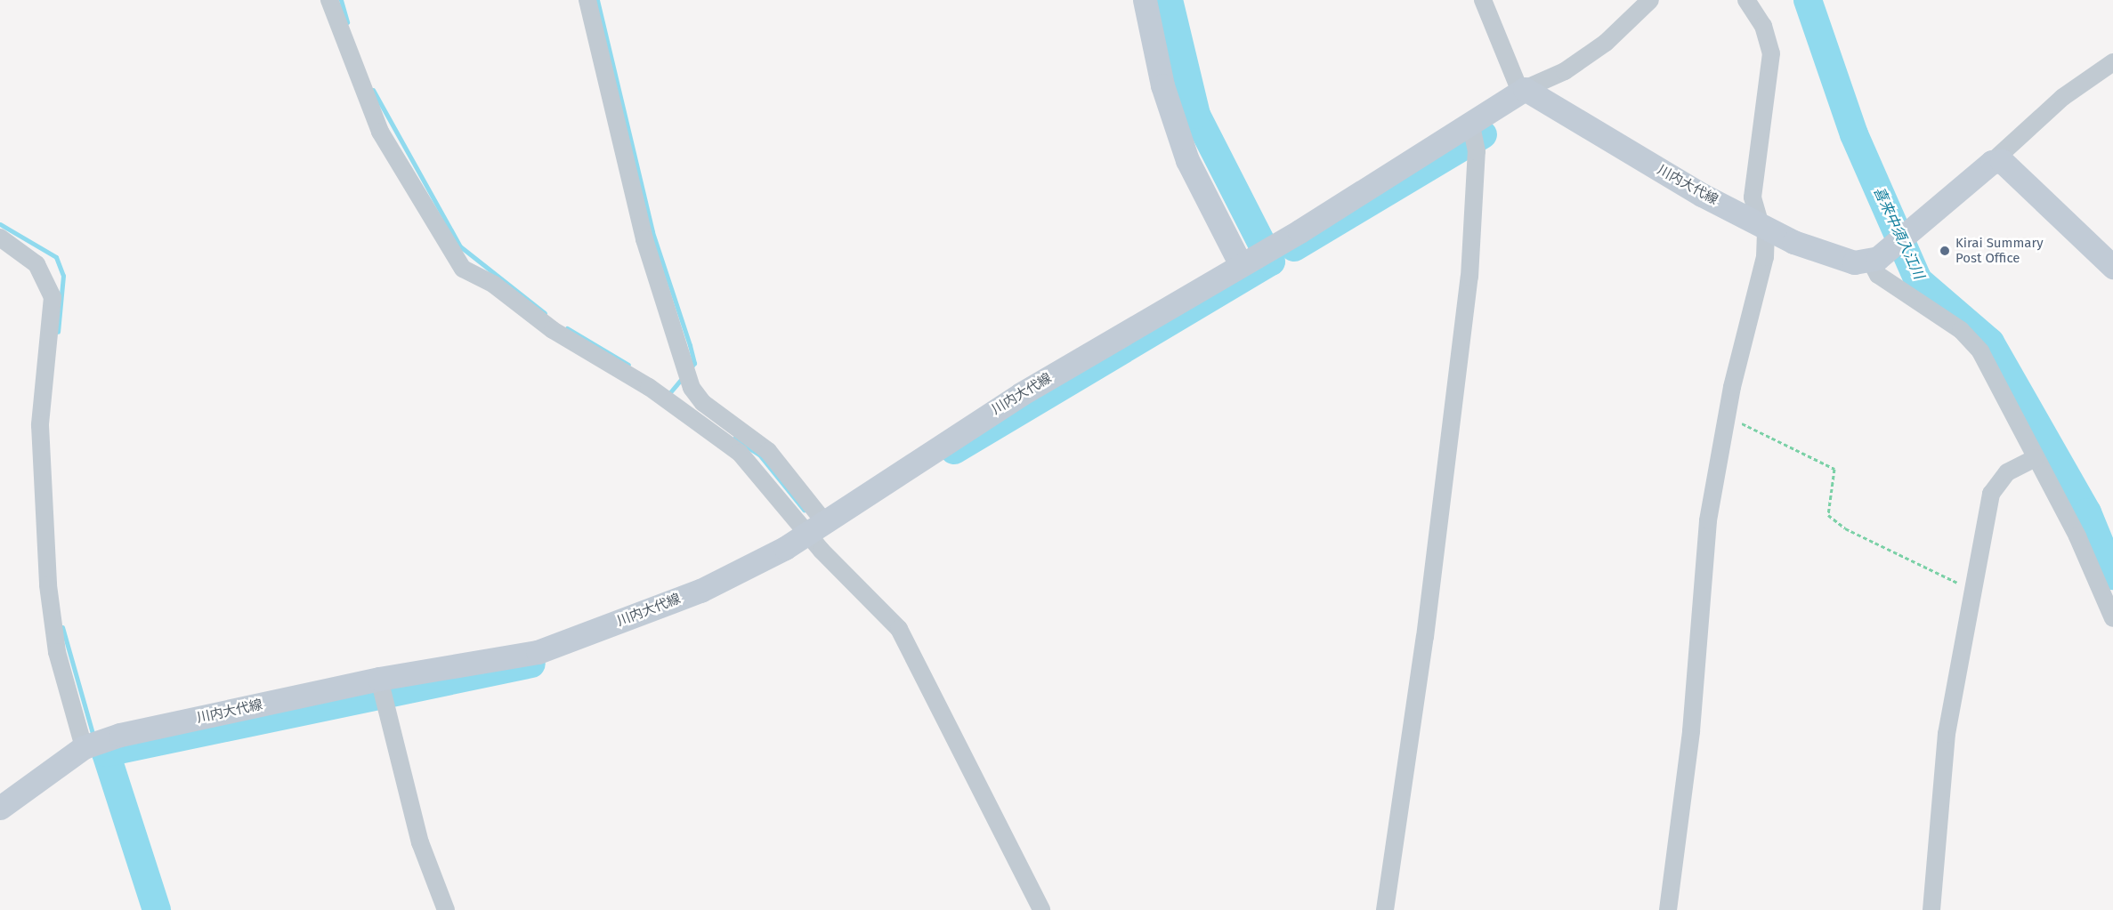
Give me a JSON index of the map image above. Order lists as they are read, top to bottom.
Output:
{
  "streets": {
    "main road": ["川内大代線"]
  },
  "water": ["喜来中須入江川"],
  "places": ["Kirai Summary Post Office"]
}
